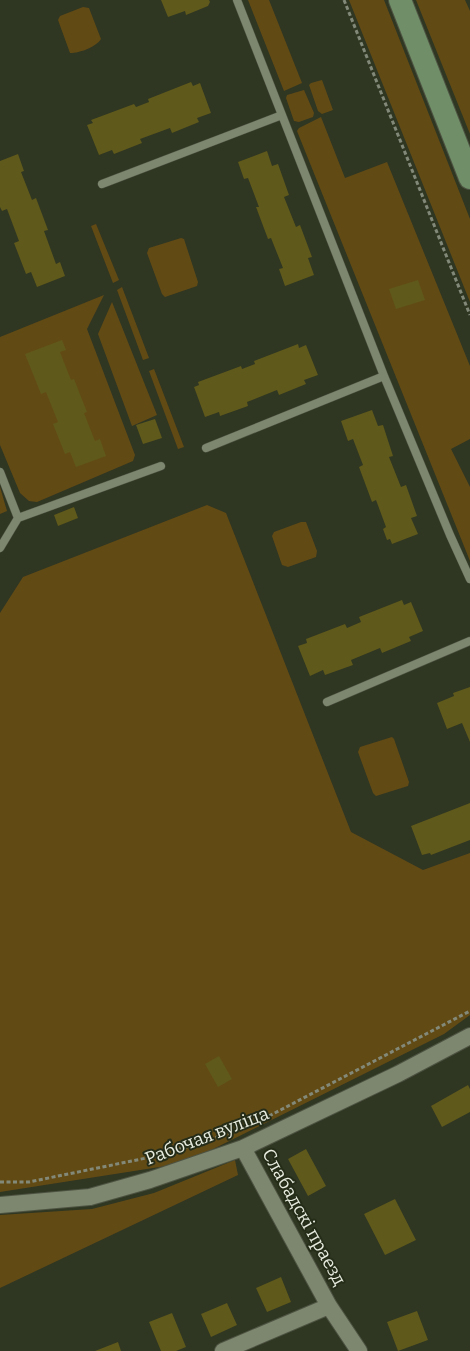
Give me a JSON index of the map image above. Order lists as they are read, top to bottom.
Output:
{
  "streets": {
    "street": ["Рабочая вуліца", "Слабадскі праезд"]
  },
  "crossings": [
    ["Рабочая вуліца", "Слабадскі праезд"]
  ]
}
